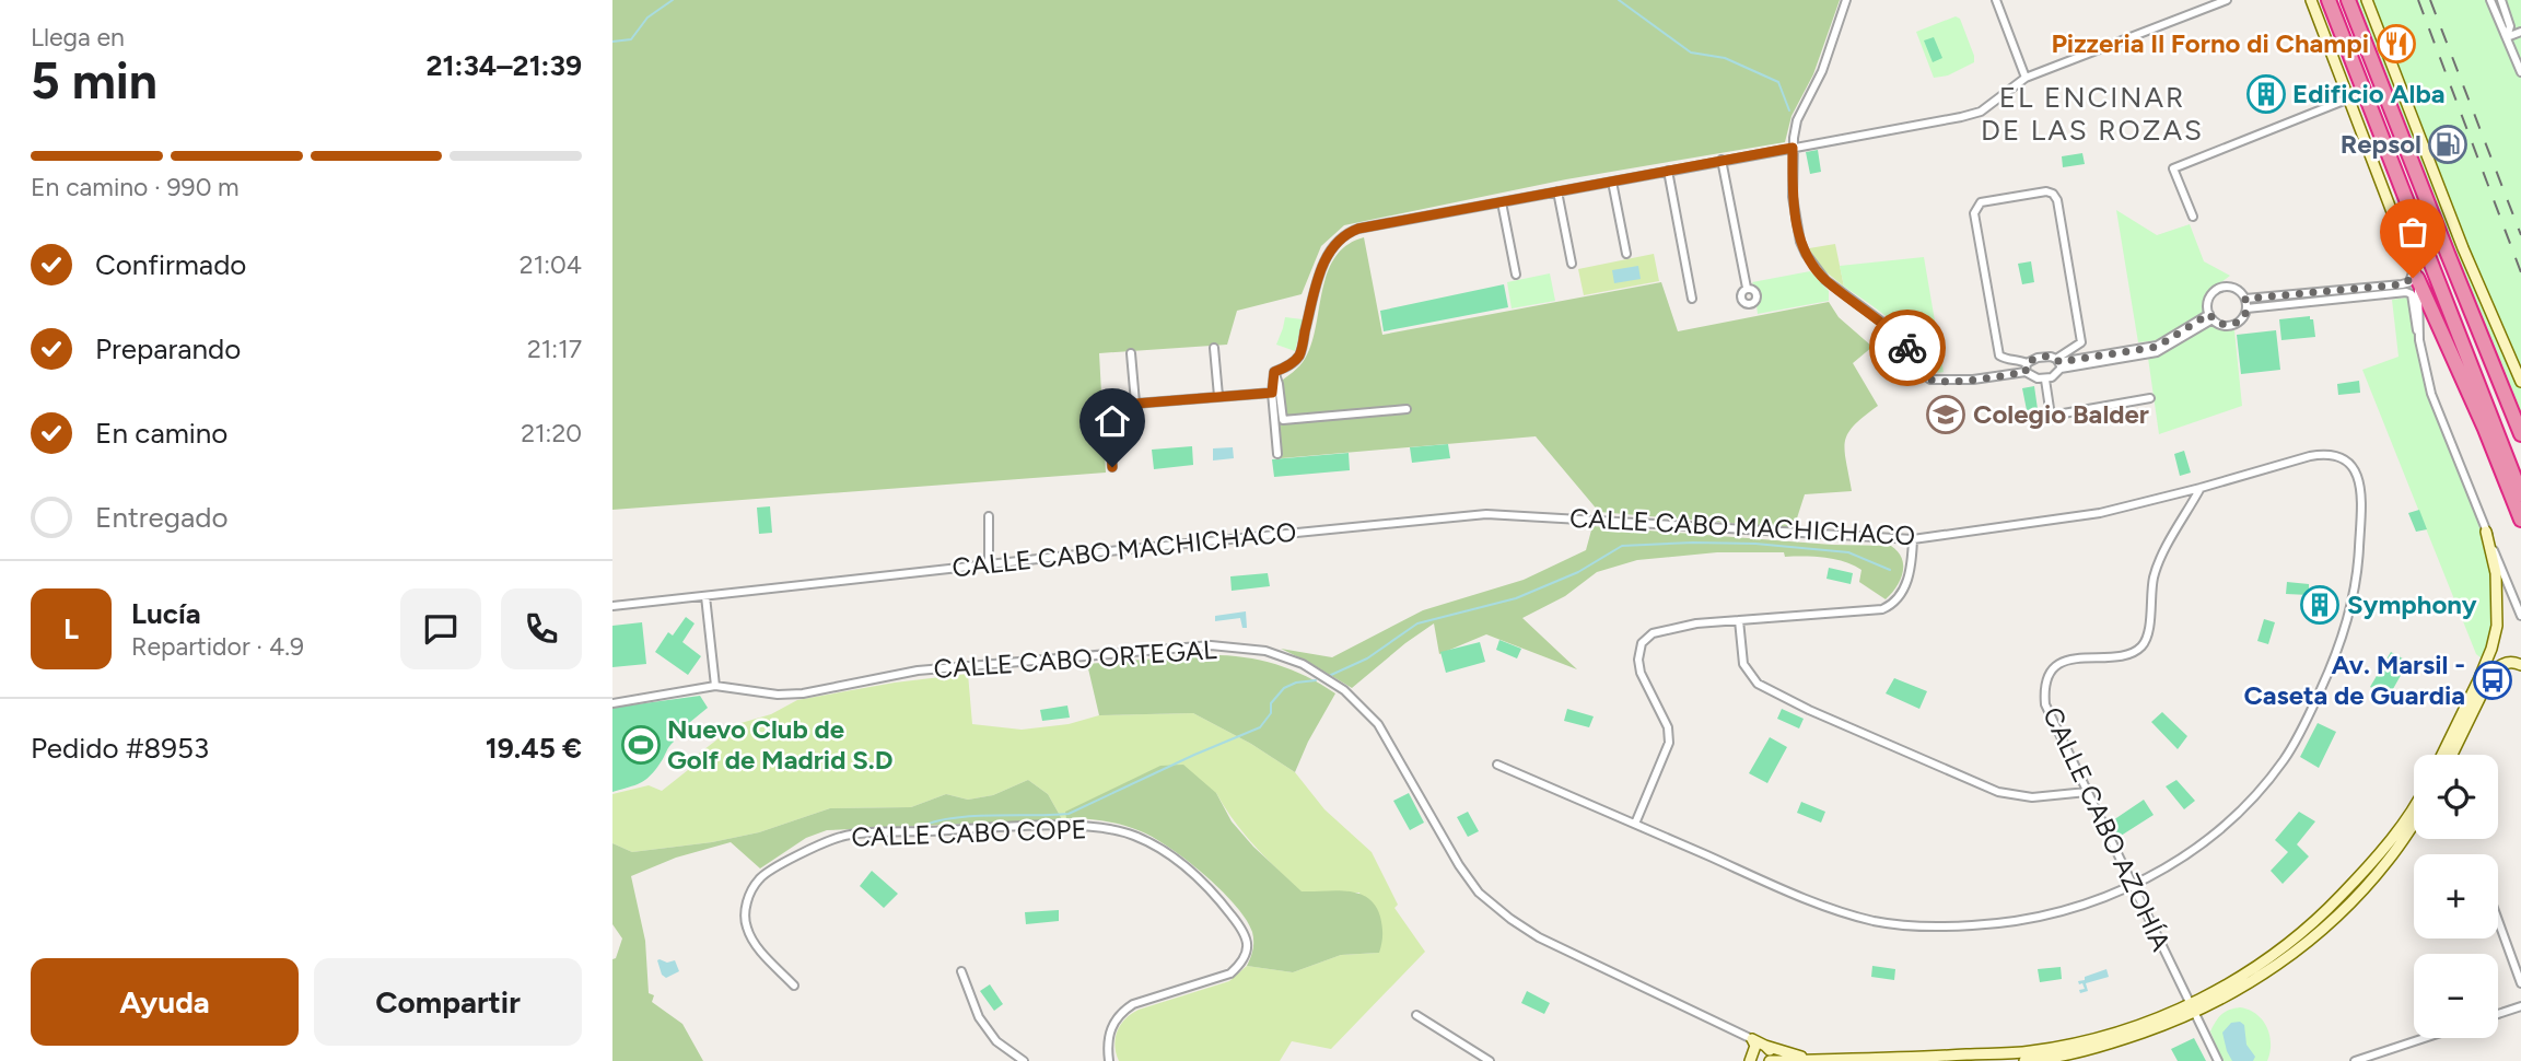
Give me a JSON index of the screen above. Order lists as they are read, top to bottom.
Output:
{
  "streets": {
    "street": [
      "CALLE CABO MACHICHACO",
      "CALLE CABO ORTEGAL",
      "CALLE CABO AZOHÍA",
      "CALLE CABO COPE"
    ]
  },
  "crossings": [
    ["CALLE CABO MACHICHACO", "CALLE CABO AZOHÍA"]
  ],
  "districts": ["EL ENCINAR DE LAS ROZAS"],
  "places": {
    "restaurant": ["Pizzeria Il Forno di Champi"],
    "building": ["Edificio Alba", "Symphony"],
    "fuel station": ["Repsol"],
    "school or university": ["Colegio Balder"],
    "bus stop": ["Av. Marsil - Caseta de Guardia"],
    "sports": ["Nuevo Club de Golf de Madrid S.D"]
  },
  "page": {
    "heading": ["5 min", "Llega en", "21:34–21:39"],
    "panel": [
      "Lucía",
      "Repartidor · 4.9",
      "Pedido #8953",
      "19.45 €"
    ],
    "bar": "En camino · 990 m",
    "list": [
      ["Confirmado", "21:04"],
      ["Preparando", "21:17"],
      ["En camino", "21:20"],
      "Entregado"
    ],
    "round": "L",
    "map_buttons": ["+", "−"],
    "buttons": ["Ayuda", "Compartir"]
  }
}
